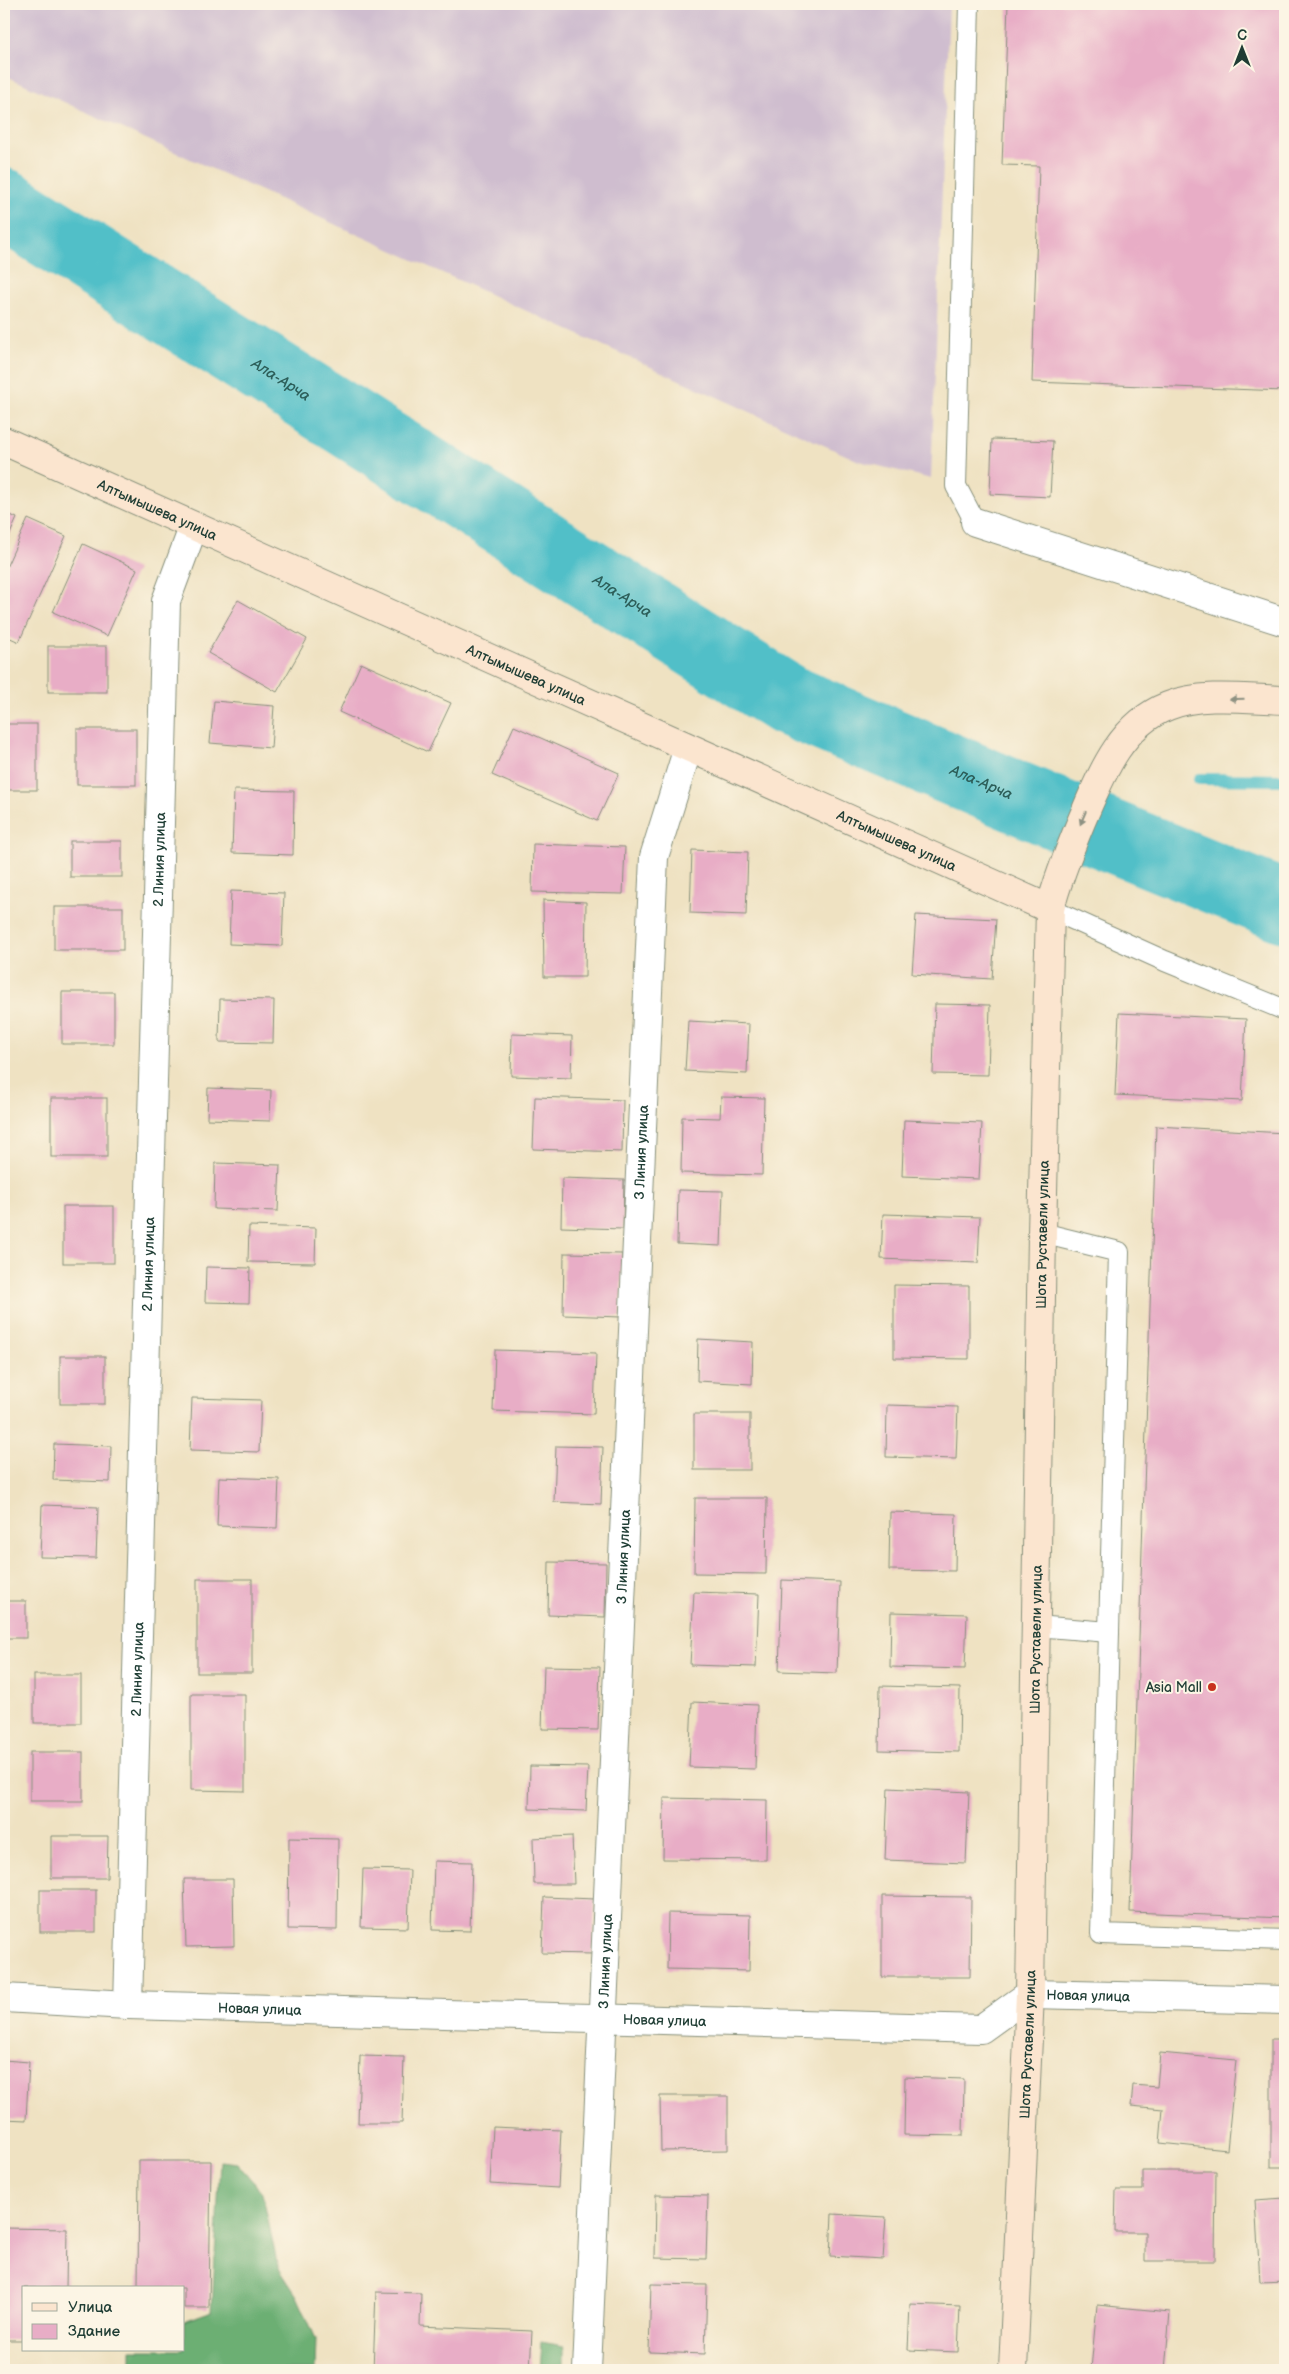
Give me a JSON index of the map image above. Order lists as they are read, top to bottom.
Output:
{
  "streets": {
    "street": [
      "Алтымышева улица",
      "2 Линия улица",
      "3 Линия улица",
      "Шота Руставели улица",
      "Новая улица"
    ]
  },
  "crossings": [
    ["Алтымышева улица", "2 Линия улица"],
    ["Алтымышева улица", "3 Линия улица"],
    ["Алтымышева улица", "Шота Руставели улица"],
    ["2 Линия улица", "Новая улица"],
    ["3 Линия улица", "Новая улица"],
    ["Шота Руставели улица", "Новая улица"]
  ],
  "water": ["Ала-Арча"],
  "places": ["Asia Mall"],
  "legend": ["Улица", "Здание"],
  "north": "top"
}
